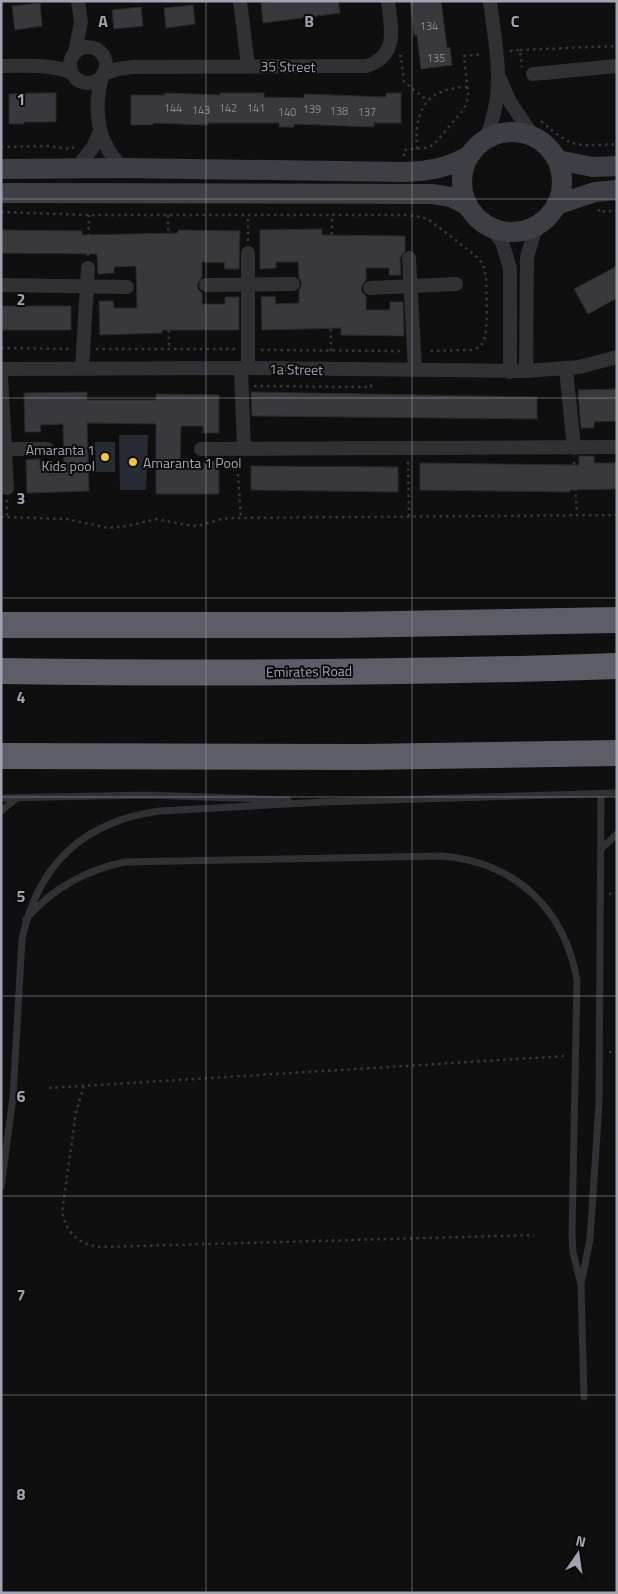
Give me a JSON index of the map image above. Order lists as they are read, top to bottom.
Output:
{
  "streets": {
    "highway": ["Emirates Road"],
    "street": ["35 Street", "1a Street"]
  },
  "places": ["Amaranta 1 Kids pool", "Amaranta 1 Pool"],
  "house_numbers": [
    "134",
    "135",
    "144",
    "142",
    "141",
    "139",
    "143",
    "138",
    "140",
    "137"
  ],
  "north": "top",
  "grid": {
    "columns": ["A", "B", "C"],
    "rows": [
      "1",
      "2",
      "3",
      "4",
      "5",
      "6",
      "7",
      "8"
    ]
  }
}
